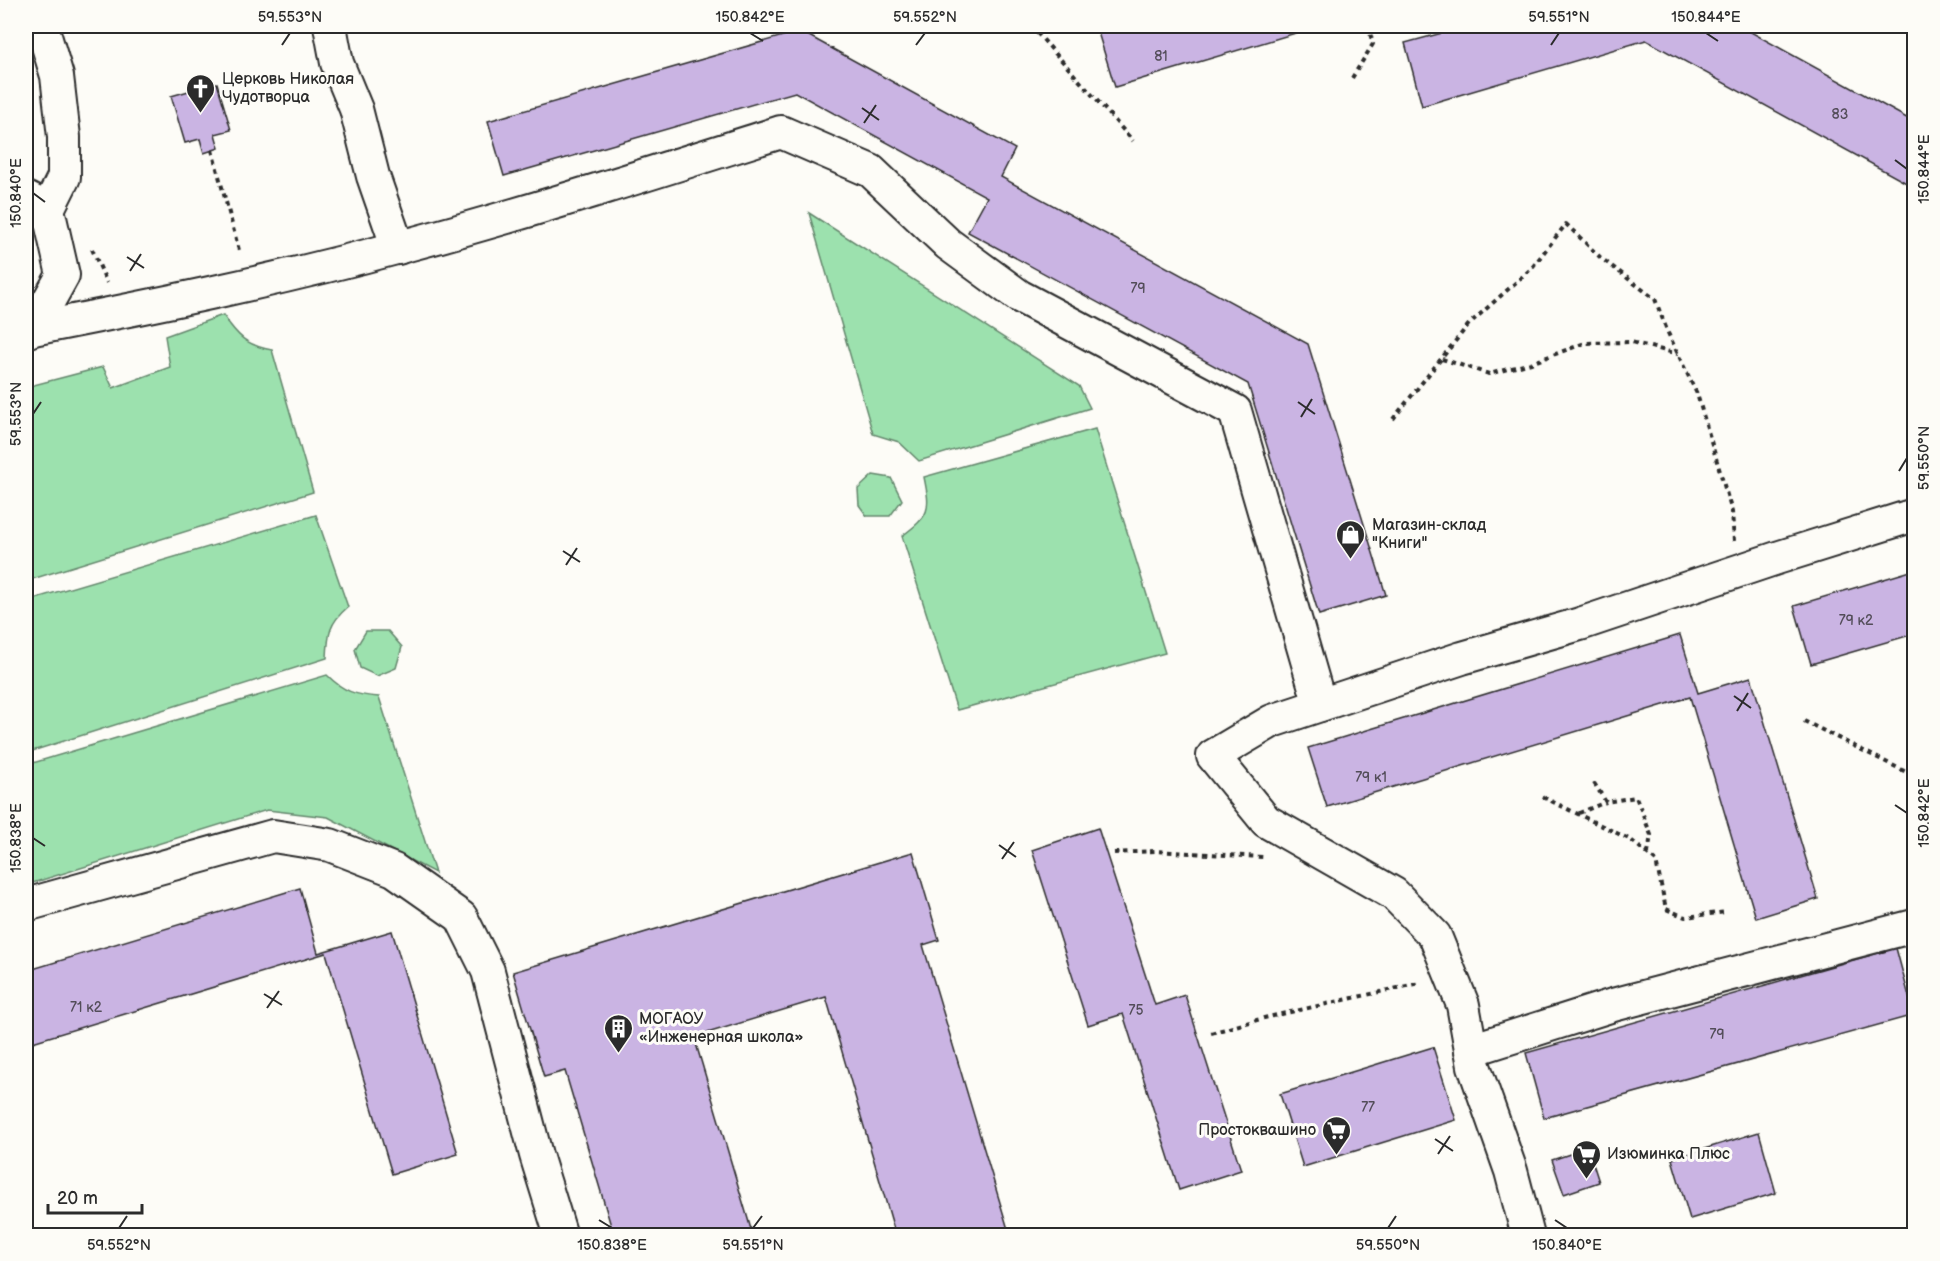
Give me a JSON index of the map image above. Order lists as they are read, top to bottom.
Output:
{
  "places": {
    "church": ["Церковь Николая Чудотворца"],
    "shop": ["Магазин-склад \"Книги\""],
    "building": ["МОГАОУ «Инженерная школа»"],
    "supermarket": ["Простоквашино", "Изюминка Плюс"]
  },
  "house_numbers": [
    "81",
    "83",
    "79",
    "79 к2",
    "79 к1",
    "71 к2",
    "75",
    "79",
    "77"
  ],
  "scale_bar": "20 m",
  "coordinates": [
    "59.553°N",
    "150.842°E",
    "59.552°N",
    "59.551°N",
    "150.844°E",
    "150.840°E",
    "59.550°N",
    "150.838°E"
  ]
}
